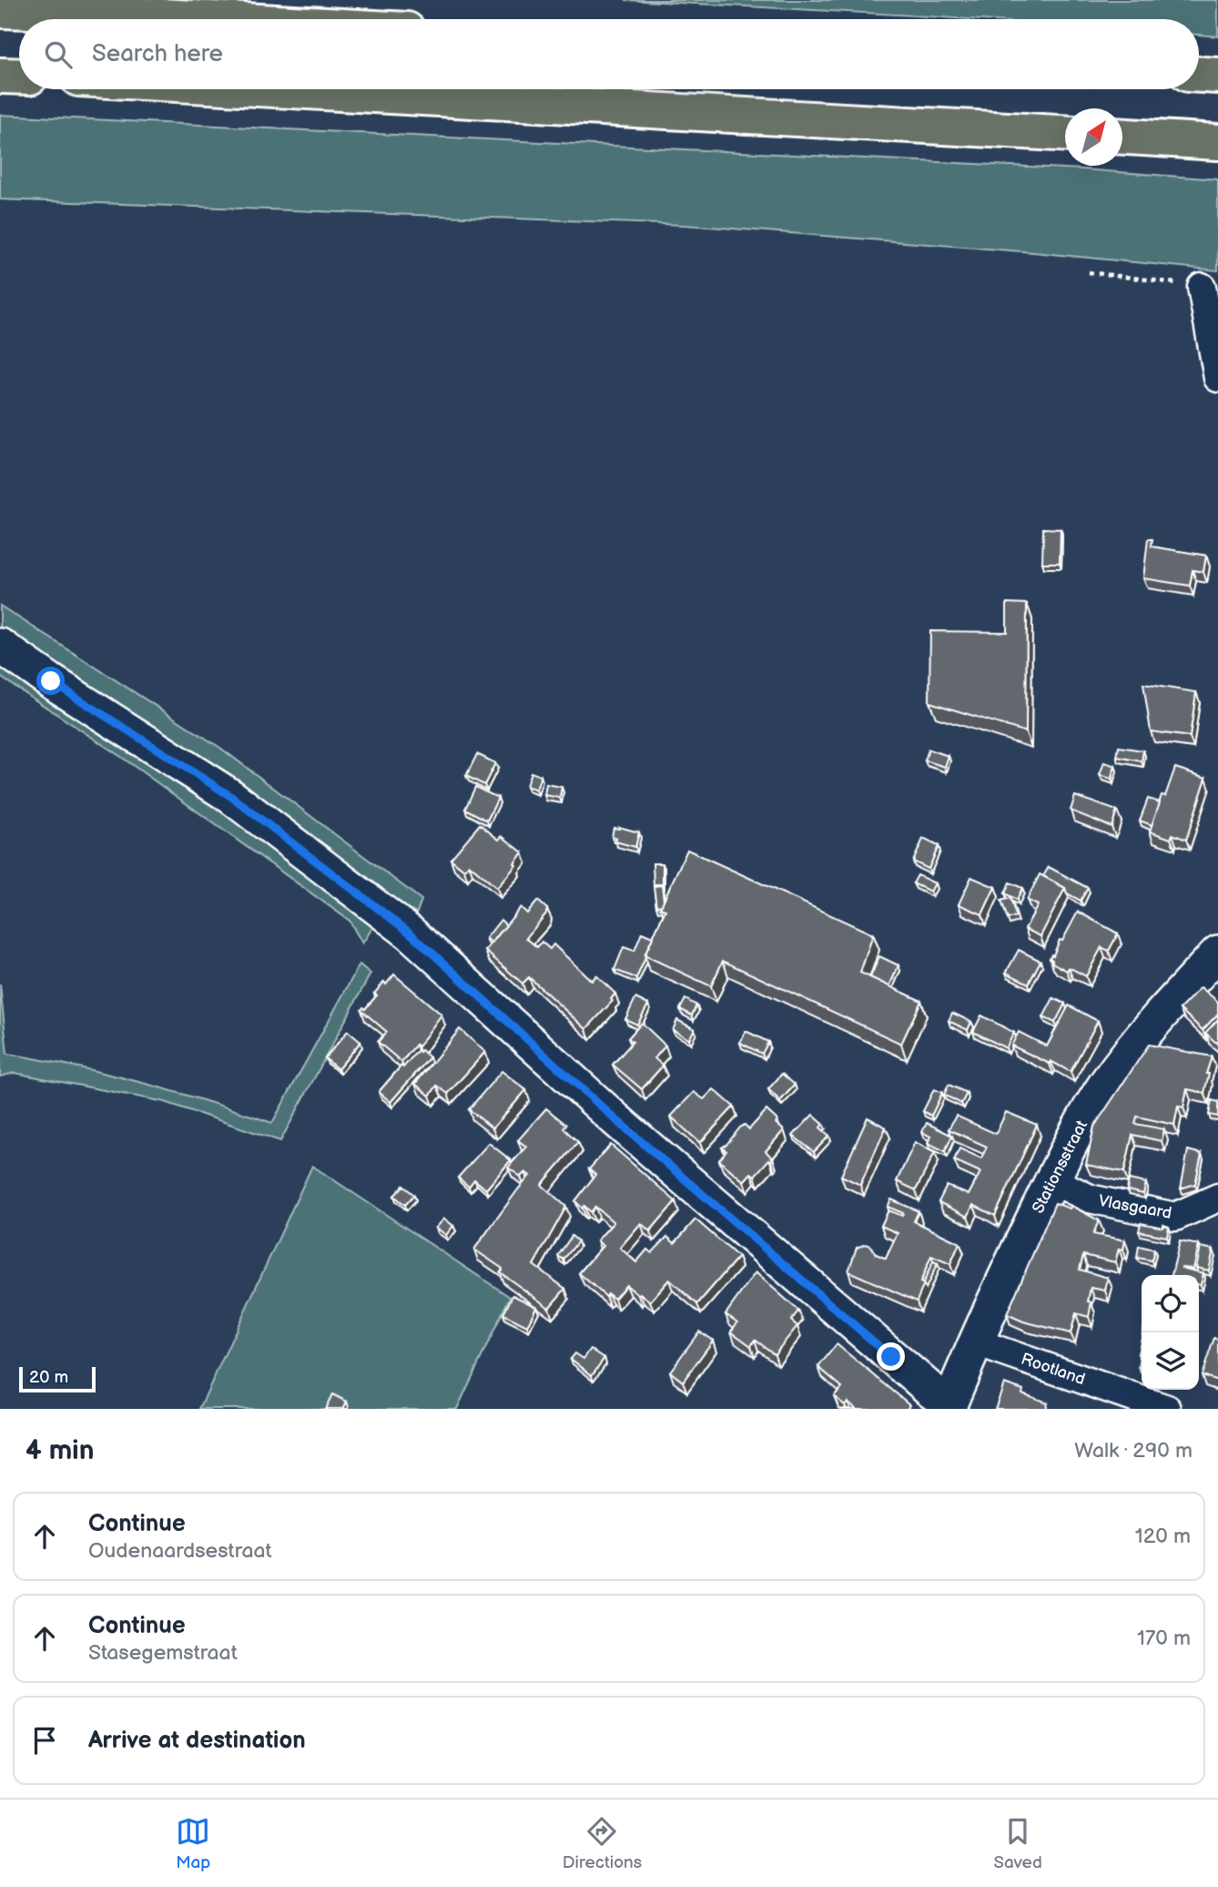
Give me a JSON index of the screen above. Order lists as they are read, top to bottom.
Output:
{
  "streets": {
    "street": ["Stationsstraat", "Vlasgaard", "Rootland"]
  },
  "crossings": [
    ["Stationsstraat", "Vlasgaard"],
    ["Stationsstraat", "Rootland"]
  ],
  "scale_bar": "20 m",
  "north": "top right",
  "page": {
    "search": "Search here",
    "scale": "20 m",
    "heading": ["4 min", "Walk · 290 m"],
    "list": [
      ["Continue", "Oudenaardsestraat", "120 m"],
      ["Continue", "Stasegemstraat", "170 m"],
      "Arrive at destination"
    ],
    "nav": ["Map", "Directions", "Saved"]
  }
}
